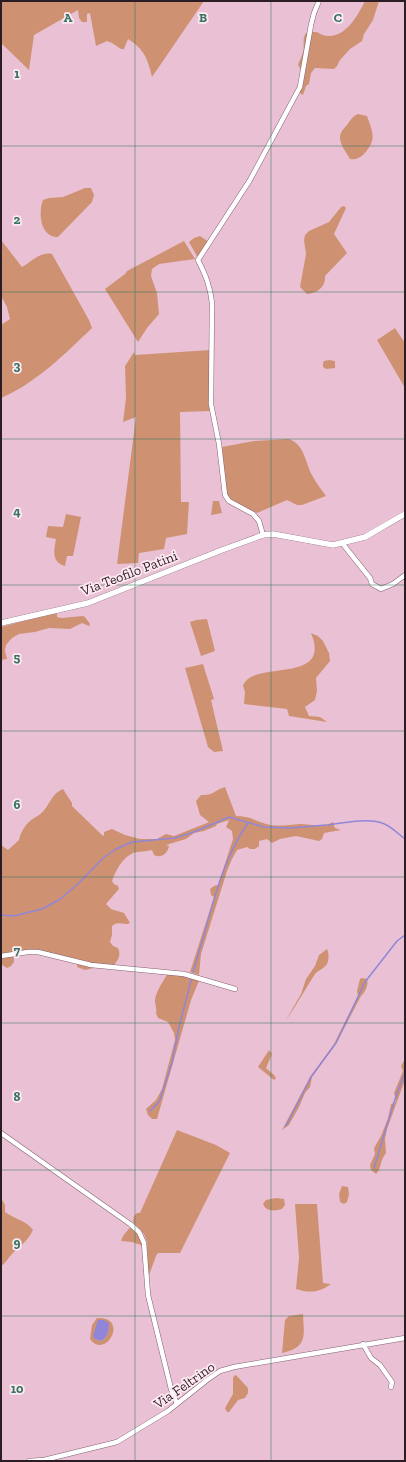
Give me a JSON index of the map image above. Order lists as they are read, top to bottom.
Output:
{
  "streets": {
    "street": ["Via Teofilo Patini", "Via Feltrino"]
  },
  "grid": {
    "columns": ["A", "B", "C"],
    "rows": [
      "1",
      "2",
      "3",
      "4",
      "5",
      "6",
      "7",
      "8",
      "9",
      "10"
    ]
  }
}
